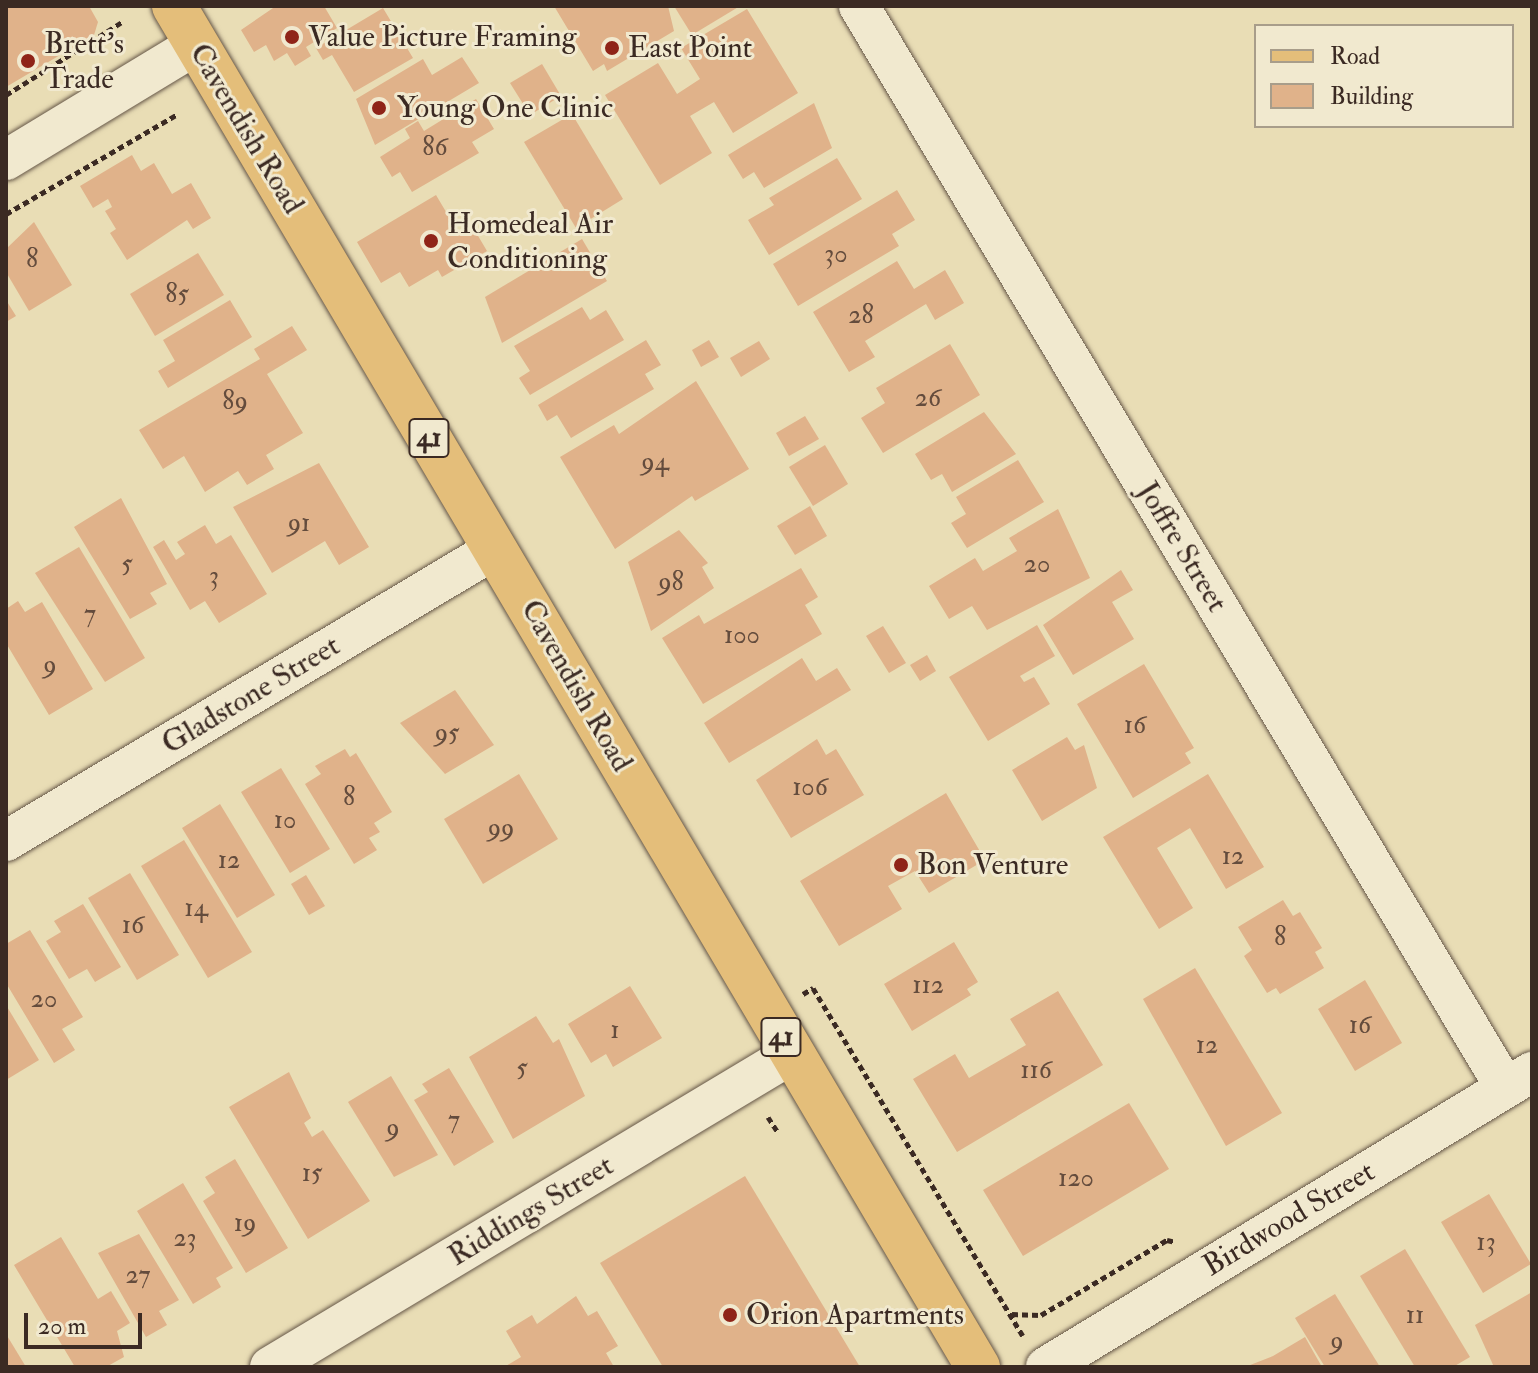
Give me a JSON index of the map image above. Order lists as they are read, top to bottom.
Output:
{
  "streets": {
    "main road": ["Cavendish Road", "41"],
    "street": [
      "Joffre Street",
      "Gladstone Street",
      "Riddings Street",
      "Birdwood Street"
    ]
  },
  "crossings": [
    ["Cavendish Road", "Gladstone Street"],
    ["Cavendish Road", "Riddings Street"],
    ["Joffre Street", "Birdwood Street"]
  ],
  "places": [
    "Value Picture Framing",
    "East Point",
    "Brett's Trade",
    "Young One Clinic",
    "Homedeal Air Conditioning",
    "Bon Venture",
    "Orion Apartments"
  ],
  "house_numbers": [
    "86",
    "30",
    "8",
    "85",
    "28",
    "26",
    "89",
    "94",
    "91",
    "5",
    "20",
    "3",
    "98",
    "7",
    "100",
    "9",
    "16",
    "95",
    "106",
    "8",
    "10",
    "99",
    "12",
    "12",
    "14",
    "16",
    "8",
    "112",
    "20",
    "16",
    "1",
    "12",
    "5",
    "116",
    "7",
    "9",
    "15",
    "120",
    "19",
    "23",
    "13",
    "27",
    "11",
    "9"
  ],
  "legend": ["Road", "Building"],
  "scale_bar": "20 m"
}
